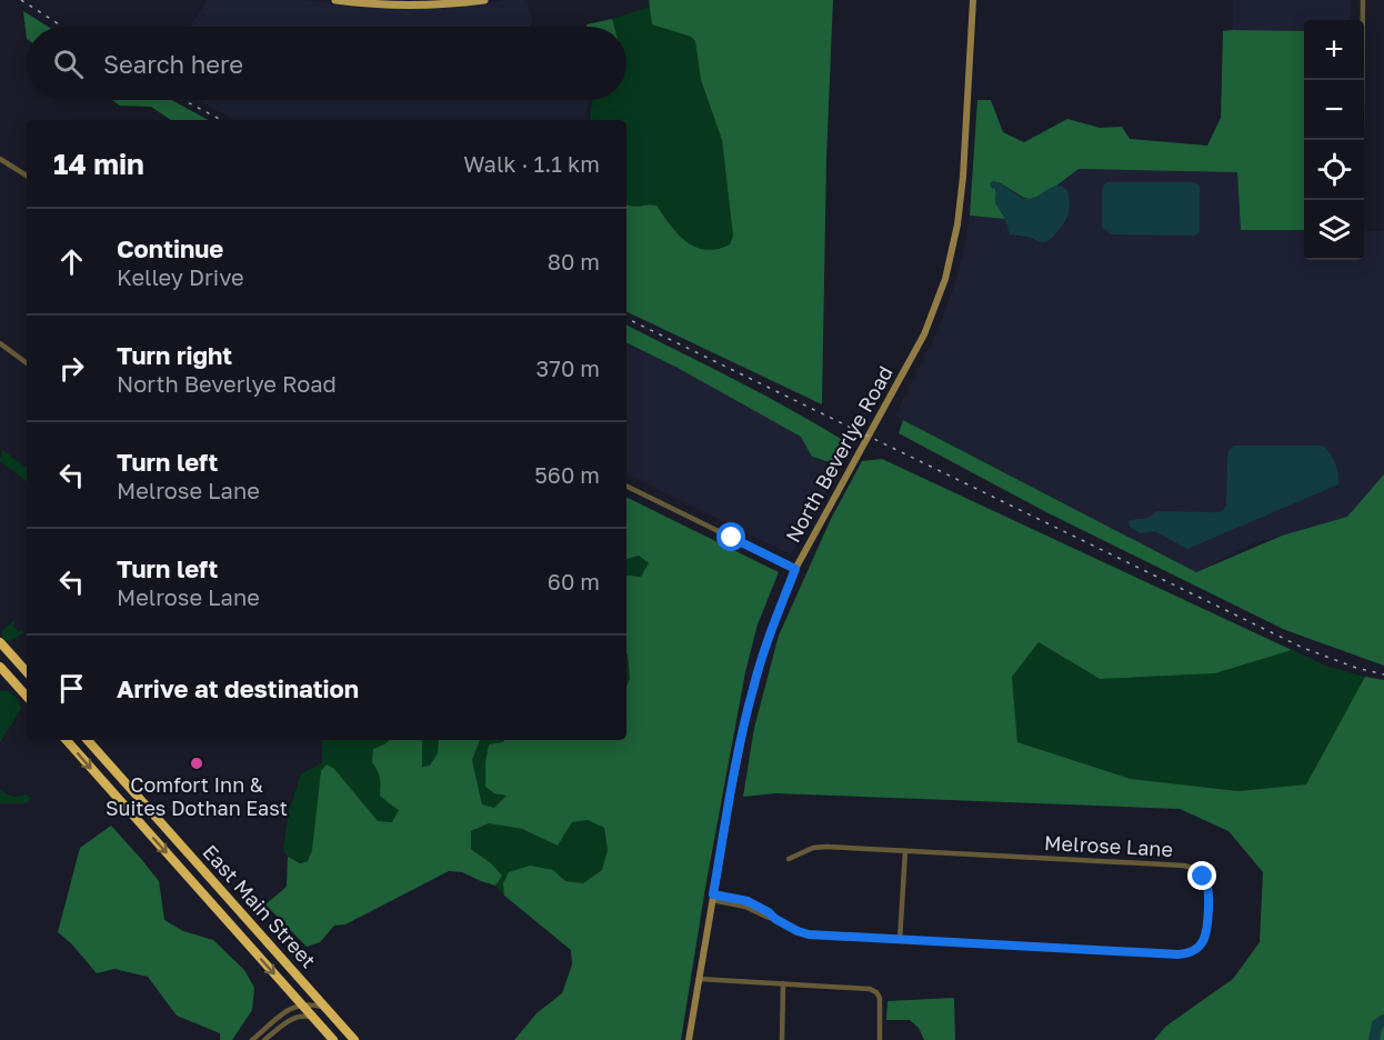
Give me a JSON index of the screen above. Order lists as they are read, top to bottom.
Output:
{
  "streets": {
    "highway": ["East Main Street"],
    "street": ["North Beverlye Road", "Melrose Lane"]
  },
  "crossings": [
    ["North Beverlye Road", "Melrose Lane"]
  ],
  "places": ["Comfort Inn & Suites Dothan East"],
  "page": {
    "map_buttons": ["+", "−"],
    "search": "Search here",
    "heading": ["14 min", "Walk · 1.1 km"],
    "list": [
      ["Continue", "Kelley Drive", "80 m"],
      ["Turn right", "North Beverlye Road", "370 m"],
      ["Turn left", "Melrose Lane", "560 m"],
      ["Turn left", "Melrose Lane", "60 m"],
      "Arrive at destination"
    ]
  }
}
